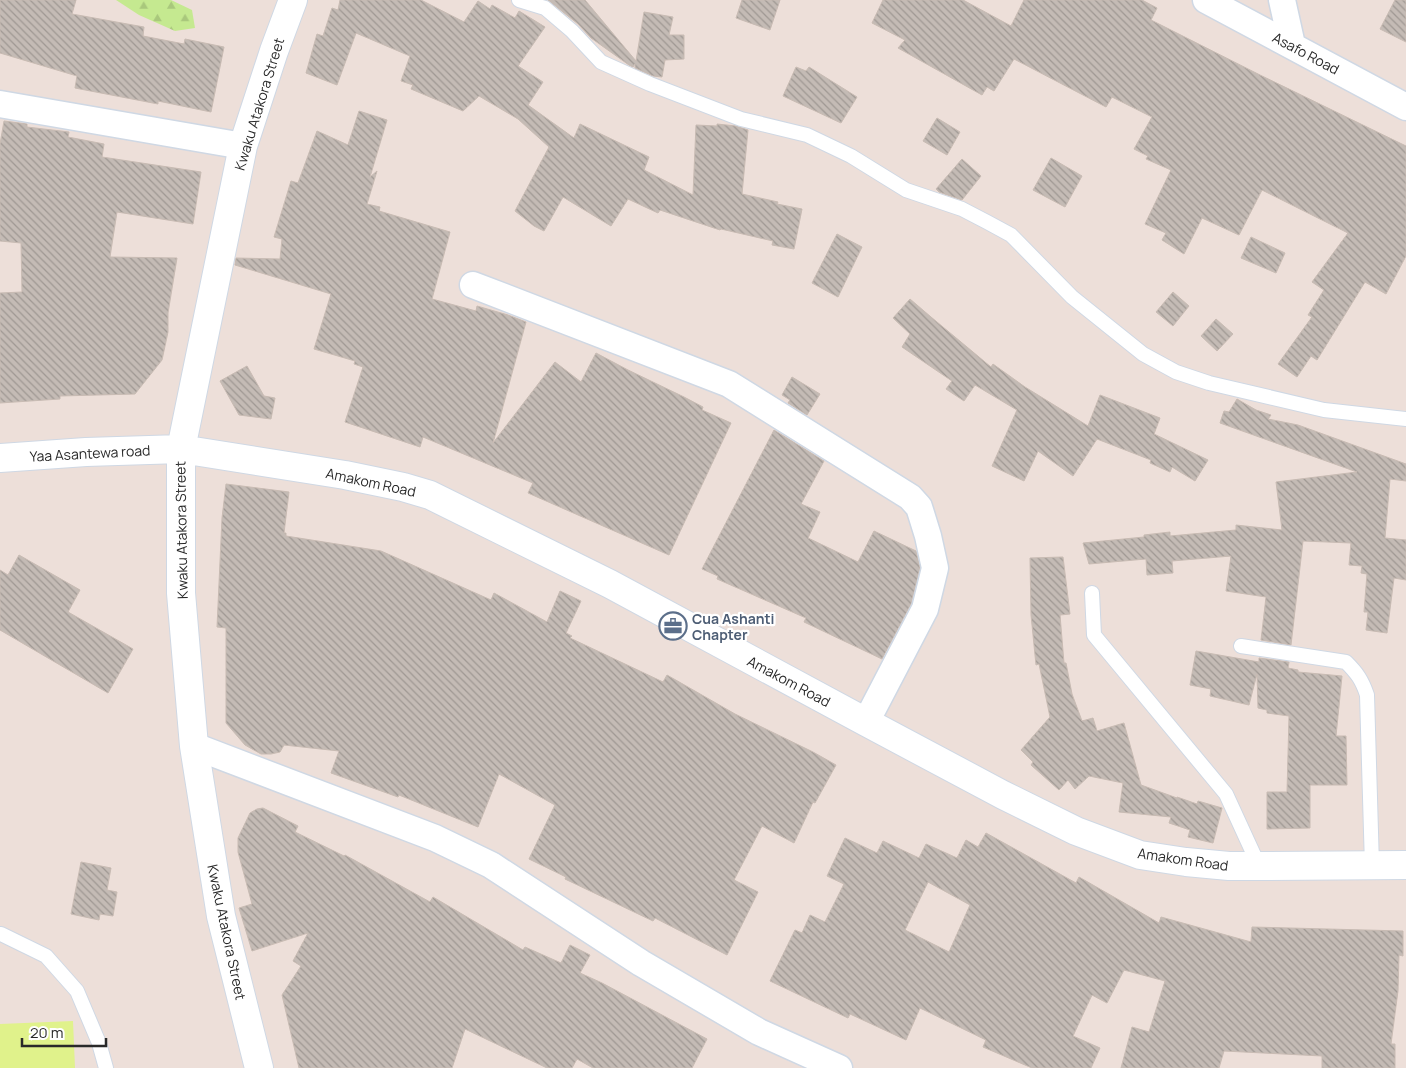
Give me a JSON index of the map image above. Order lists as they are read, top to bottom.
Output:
{
  "streets": {
    "street": [
      "Asafo Road",
      "Kwaku Atakora Street",
      "Yaa Asantewa road",
      "Amakom Road"
    ]
  },
  "crossings": [
    ["Kwaku Atakora Street", "Yaa Asantewa road"],
    ["Kwaku Atakora Street", "Amakom Road"],
    ["Yaa Asantewa road", "Amakom Road"]
  ],
  "places": {
    "office": ["Cua Ashanti Chapter"]
  },
  "scale_bar": "20 m"
}
